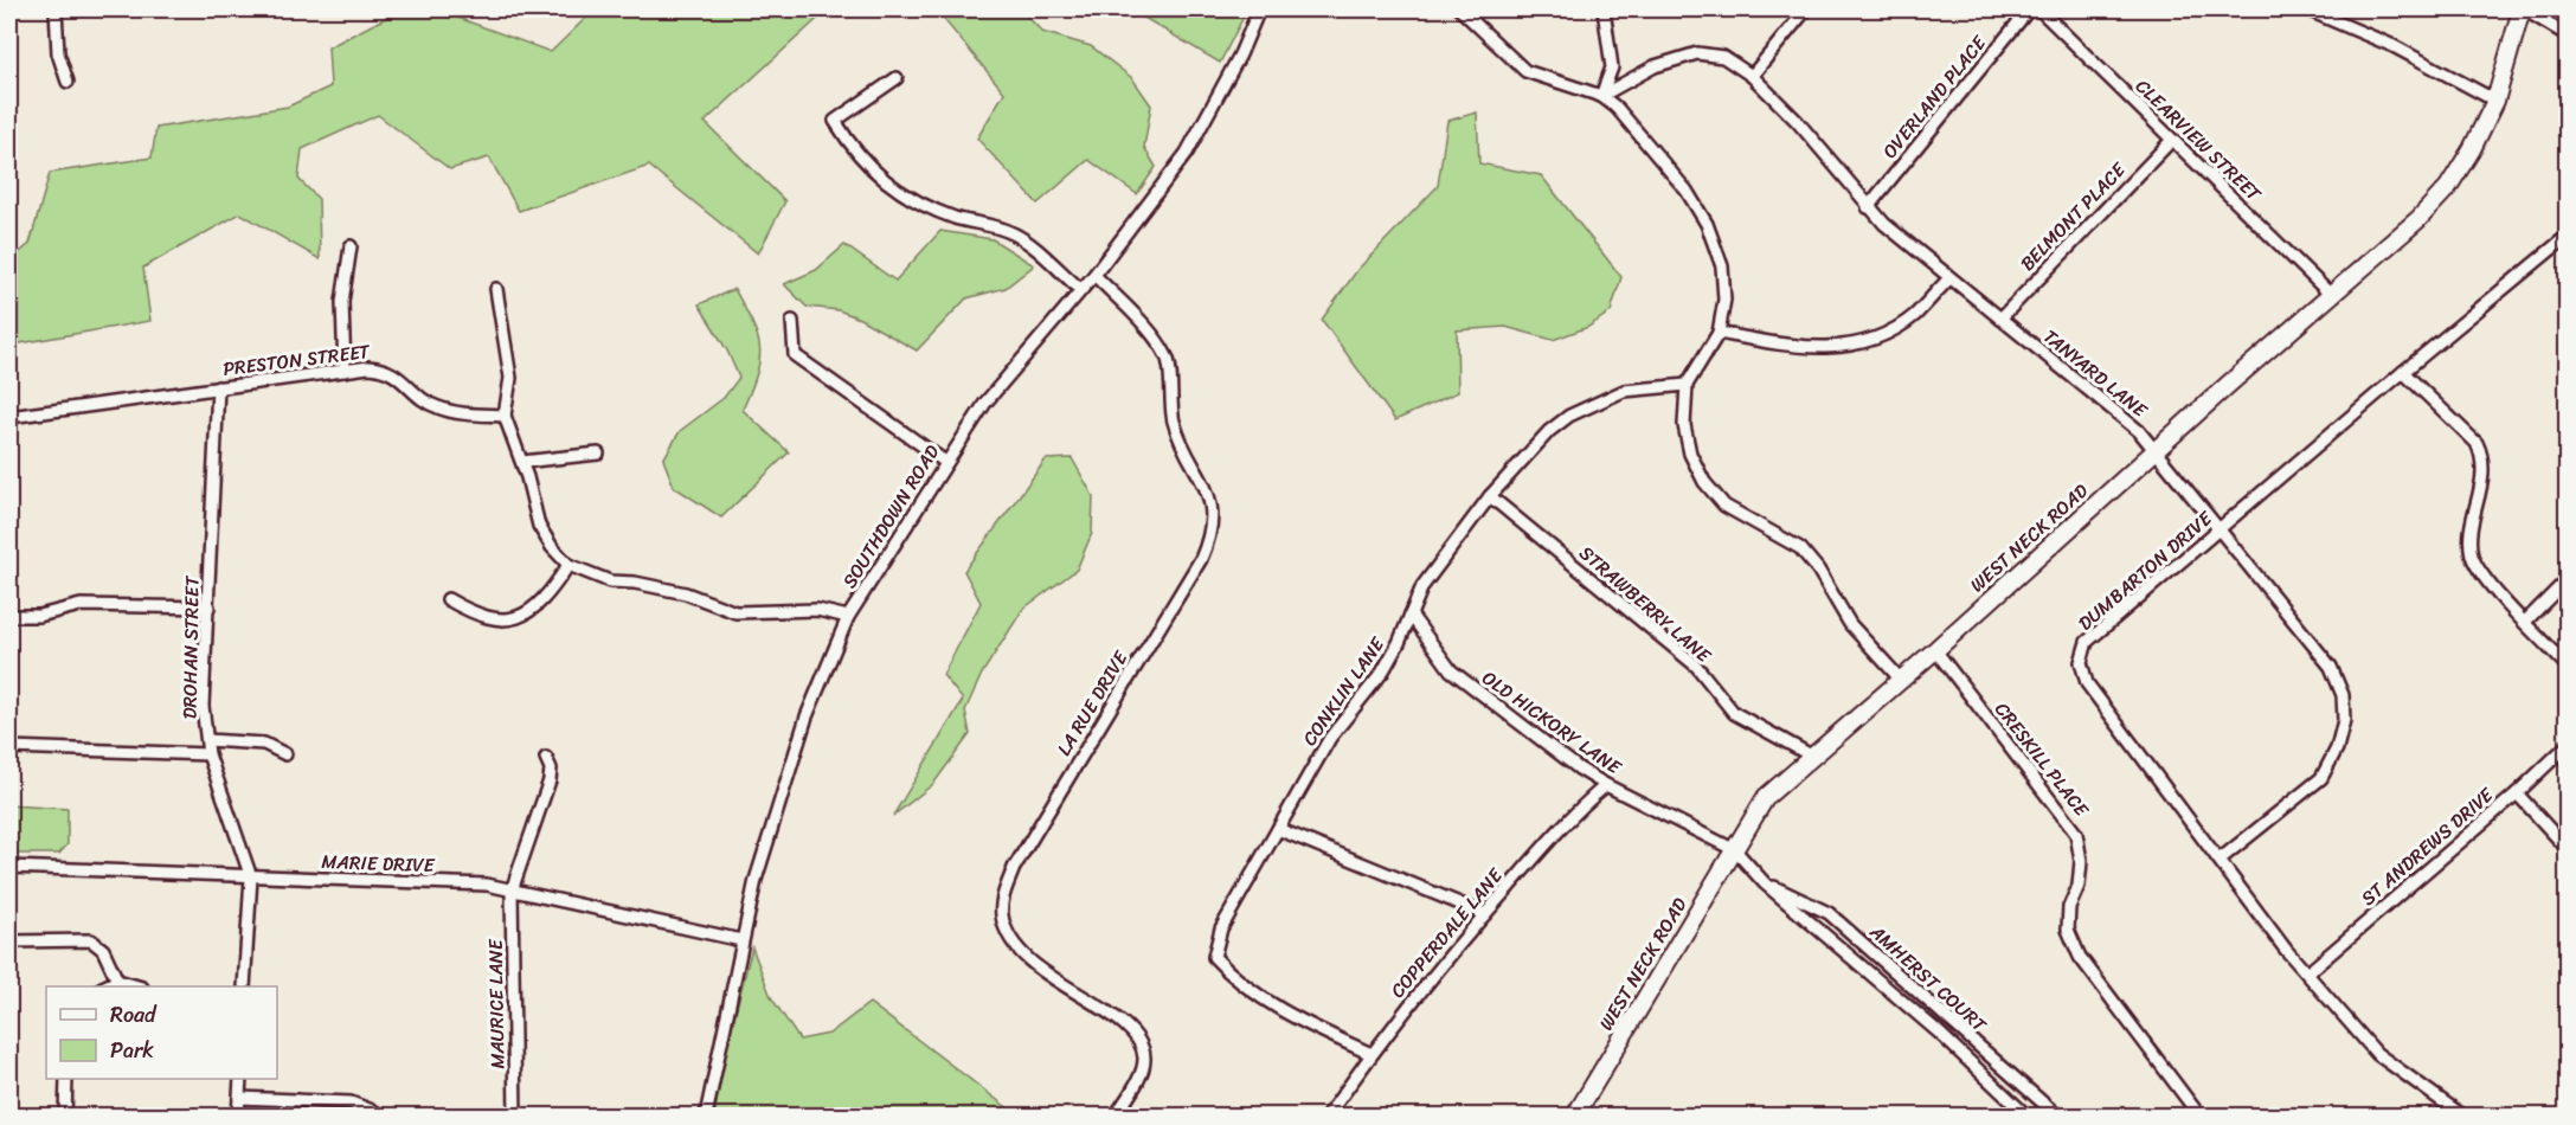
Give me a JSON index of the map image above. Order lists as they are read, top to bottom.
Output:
{
  "streets": {
    "street": [
      "OVERLAND PLACE",
      "CLEARVIEW STREET",
      "BELMONT PLACE",
      "PRESTON STREET",
      "TANYARD LANE",
      "SOUTHDOWN ROAD",
      "WEST NECK ROAD",
      "DUMBARTON DRIVE",
      "STRAWBERRY LANE",
      "DROHAN STREET",
      "CONKLIN LANE",
      "LA RUE DRIVE",
      "OLD HICKORY LANE",
      "CRESKILL PLACE",
      "ST ANDREWS DRIVE",
      "MARIE DRIVE",
      "COPPERDALE LANE",
      "AMHERST COURT",
      "MAURICE LANE"
    ]
  },
  "crossings": [
    ["OVERLAND PLACE", "TANYARD LANE"],
    ["CLEARVIEW STREET", "BELMONT PLACE"],
    ["CLEARVIEW STREET", "WEST NECK ROAD"],
    ["BELMONT PLACE", "TANYARD LANE"],
    ["PRESTON STREET", "DROHAN STREET"],
    ["TANYARD LANE", "WEST NECK ROAD"],
    ["TANYARD LANE", "DUMBARTON DRIVE"],
    ["SOUTHDOWN ROAD", "LA RUE DRIVE"],
    ["SOUTHDOWN ROAD", "MARIE DRIVE"],
    ["WEST NECK ROAD", "STRAWBERRY LANE"],
    ["WEST NECK ROAD", "OLD HICKORY LANE"],
    ["WEST NECK ROAD", "CRESKILL PLACE"],
    ["WEST NECK ROAD", "AMHERST COURT"],
    ["DUMBARTON DRIVE", "ST ANDREWS DRIVE"],
    ["STRAWBERRY LANE", "CONKLIN LANE"],
    ["DROHAN STREET", "MARIE DRIVE"],
    ["CONKLIN LANE", "OLD HICKORY LANE"],
    ["CONKLIN LANE", "COPPERDALE LANE"],
    ["OLD HICKORY LANE", "COPPERDALE LANE"],
    ["OLD HICKORY LANE", "AMHERST COURT"],
    ["MARIE DRIVE", "MAURICE LANE"]
  ],
  "legend": ["Road", "Park"]
}
